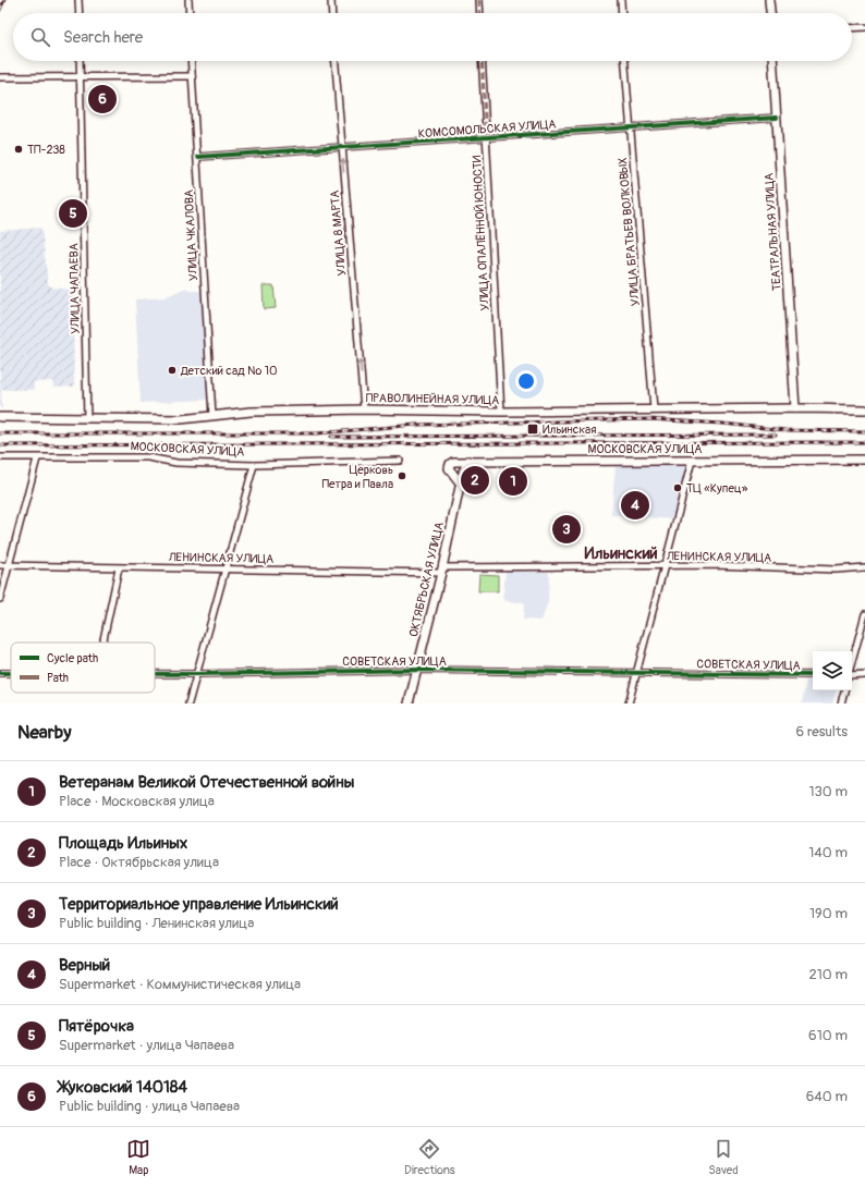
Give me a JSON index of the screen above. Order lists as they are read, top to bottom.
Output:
{
  "streets": {
    "main road": [
      "ТЕАТРАЛЬНАЯ УЛИЦА",
      "ПРАВОЛИНЕЙНАЯ УЛИЦА",
      "МОСКОВСКАЯ УЛИЦА",
      "ОКТЯБРЬСКАЯ УЛИЦА"
    ],
    "street": [
      "КОМСОМОЛЬСКАЯ УЛИЦА",
      "УЛИЦА БРАТЬЕВ ВОЛКОВЫХ",
      "УЛИЦА 8 МАРТА",
      "УЛИЦА ОПАЛЁННОЙ ЮНОСТИ",
      "УЛИЦА ЧКАЛОВА",
      "УЛИЦА ЧАПАЕВА",
      "ЛЕНИНСКАЯ УЛИЦА",
      "СОВЕТСКАЯ УЛИЦА"
    ]
  },
  "crossings": [
    ["КОМСОМОЛЬСКАЯ УЛИЦА", "УЛИЦА БРАТЬЕВ ВОЛКОВЫХ"],
    ["КОМСОМОЛЬСКАЯ УЛИЦА", "ТЕАТРАЛЬНАЯ УЛИЦА"],
    ["КОМСОМОЛЬСКАЯ УЛИЦА", "УЛИЦА 8 МАРТА"],
    ["КОМСОМОЛЬСКАЯ УЛИЦА", "УЛИЦА ОПАЛЁННОЙ ЮНОСТИ"],
    ["КОМСОМОЛЬСКАЯ УЛИЦА", "УЛИЦА ЧКАЛОВА"],
    ["УЛИЦА БРАТЬЕВ ВОЛКОВЫХ", "ПРАВОЛИНЕЙНАЯ УЛИЦА"],
    ["ТЕАТРАЛЬНАЯ УЛИЦА", "ПРАВОЛИНЕЙНАЯ УЛИЦА"],
    ["УЛИЦА 8 МАРТА", "ПРАВОЛИНЕЙНАЯ УЛИЦА"],
    ["УЛИЦА ОПАЛЁННОЙ ЮНОСТИ", "ПРАВОЛИНЕЙНАЯ УЛИЦА"],
    ["УЛИЦА ЧКАЛОВА", "ПРАВОЛИНЕЙНАЯ УЛИЦА"],
    ["УЛИЦА ЧАПАЕВА", "ПРАВОЛИНЕЙНАЯ УЛИЦА"],
    ["МОСКОВСКАЯ УЛИЦА", "ОКТЯБРЬСКАЯ УЛИЦА"],
    ["ЛЕНИНСКАЯ УЛИЦА", "ОКТЯБРЬСКАЯ УЛИЦА"],
    ["ОКТЯБРЬСКАЯ УЛИЦА", "СОВЕТСКАЯ УЛИЦА"]
  ],
  "one_way": ["УЛИЦА 8 МАРТА"],
  "districts": ["Ильинский"],
  "places": {
    "other": [
      "ТП-238",
      "Детский сад № 10",
      "Церковь Петра и Павла",
      "ТЦ «Купец»"
    ],
    "transit": ["Ильинская"]
  },
  "legend": ["Cycle path", "Path"],
  "page": {
    "search": "Search here",
    "pins": [
      "6",
      "5",
      "2",
      "1",
      "4",
      "3"
    ],
    "heading": ["Nearby", "6 results"],
    "list": [
      {
        "mark": "1",
        "name": "Ветеранам Великой Отечественной войны",
        "note": "Place · Московская улица",
        "value": "130 m"
      },
      {
        "mark": "2",
        "name": "Площадь Ильиных",
        "note": "Place · Октябрьская улица",
        "value": "140 m"
      },
      {
        "mark": "3",
        "name": "Территориальное управление Ильинский",
        "note": "Public building · Ленинская улица",
        "value": "190 m"
      },
      {
        "mark": "4",
        "name": "Верный",
        "note": "Supermarket · Коммунистическая улица",
        "value": "210 m"
      },
      {
        "mark": "5",
        "name": "Пятёрочка",
        "note": "Supermarket · улица Чапаева",
        "value": "610 m"
      },
      {
        "mark": "6",
        "name": "Жуковский 140184",
        "note": "Public building · улица Чапаева",
        "value": "640 m"
      }
    ],
    "nav": ["Map", "Directions", "Saved"]
  }
}
